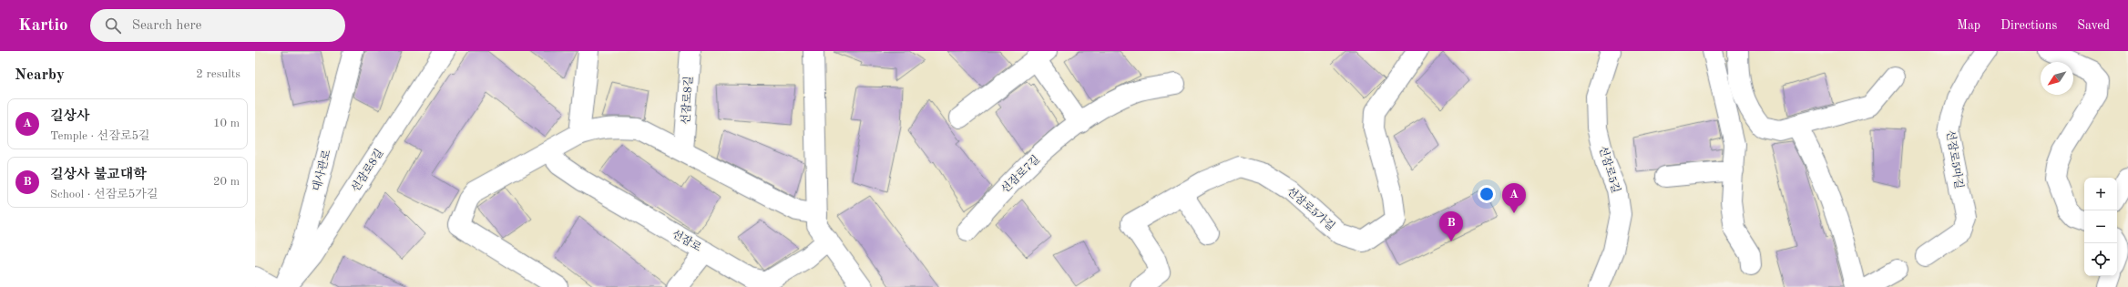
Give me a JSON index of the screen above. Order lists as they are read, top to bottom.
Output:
{
  "streets": {
    "street": [
      "선잠로8길",
      "선잠로5마길",
      "선잠로5길",
      "대사관로",
      "선잠로7길",
      "선잠로5가길",
      "선잠로"
    ]
  },
  "crossings": [
    ["선잠로8길", "대사관로"]
  ],
  "north": "bottom left",
  "page": {
    "header": "Kartio",
    "search": "Search here",
    "nav": ["Map", "Directions", "Saved"],
    "heading": ["Nearby", "2 results"],
    "list": [
      {
        "mark": "A",
        "name": "길상사",
        "note": "Temple · 선잠로5길",
        "value": "10 m"
      },
      {
        "mark": "B",
        "name": "길상사 불교대학",
        "note": "School · 선잠로5가길",
        "value": "20 m"
      }
    ],
    "map_buttons": ["+", "−"],
    "pins": ["A", "B"]
  }
}
